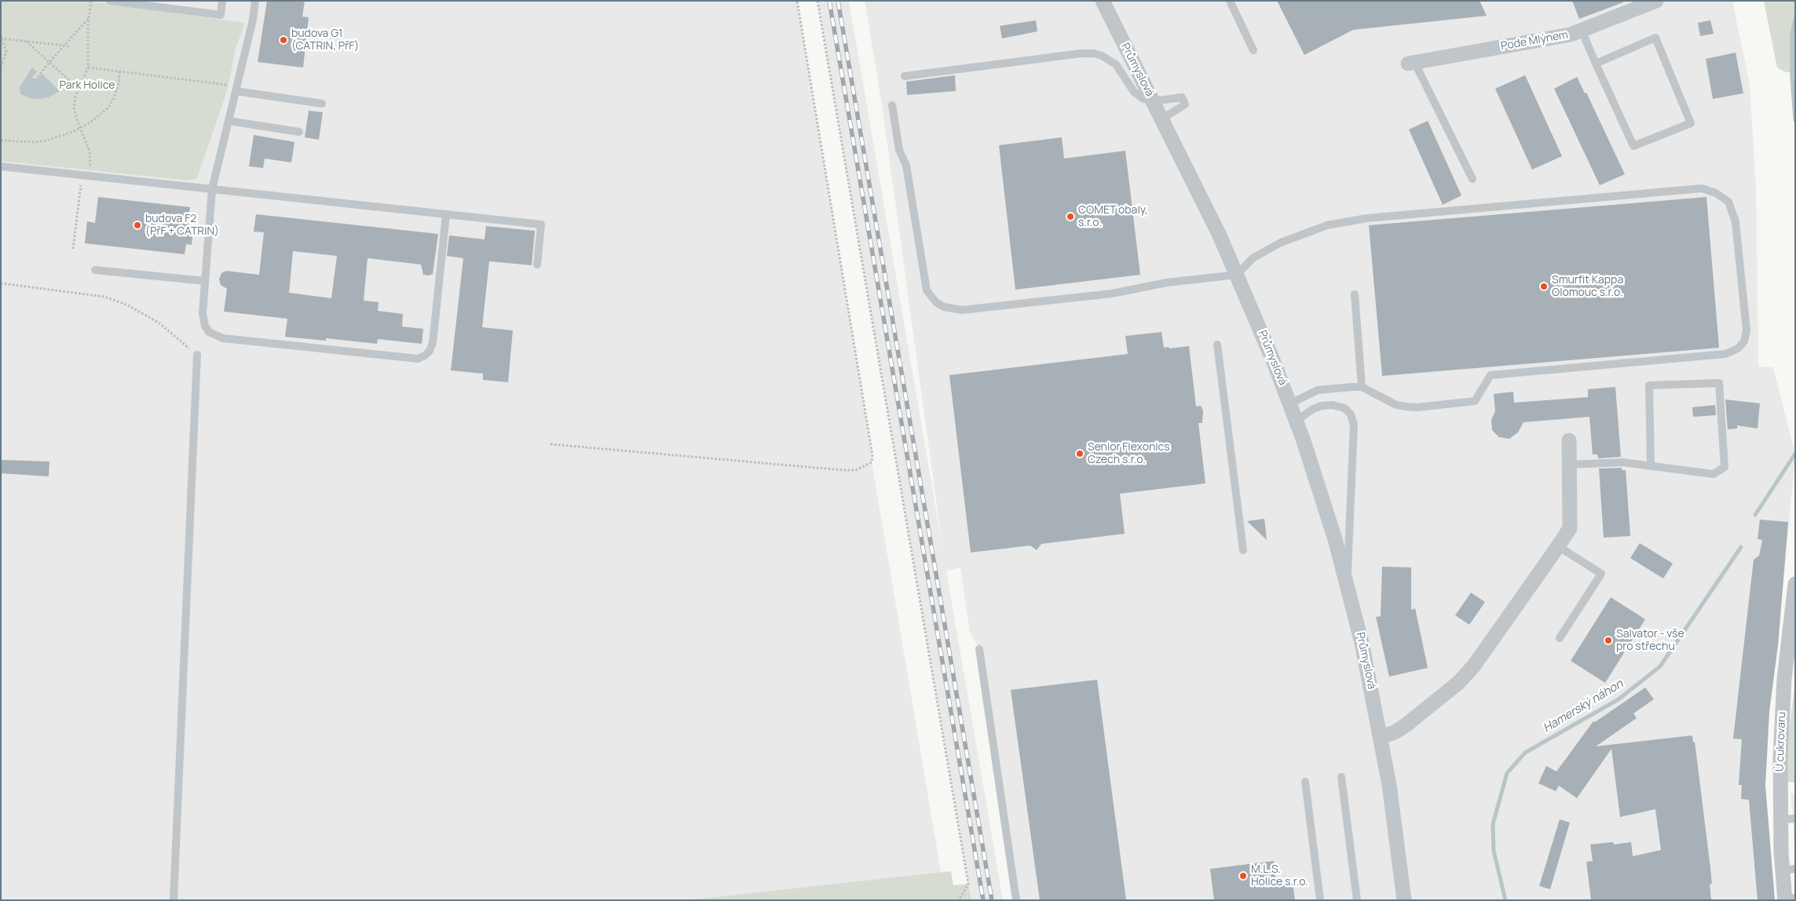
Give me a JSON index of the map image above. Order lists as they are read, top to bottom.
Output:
{
  "streets": {
    "street": ["Pode Mlýnem", "Průmyslová", "U cukrovaru"]
  },
  "water": ["Hamerský náhon"],
  "parks": ["Park Holice"],
  "places": [
    "budova G1 (CATRIN, PřF)",
    "COMET obaly, s.r.o.",
    "budova F2 (PřF + CATRIN)",
    "Smurfit Kappa Olomouc s.r.o.",
    "Senior Flexonics Czech s.r.o.",
    "Salvator - vše pro střechu",
    "M.L.S. Holice s.r.o."
  ]
}
